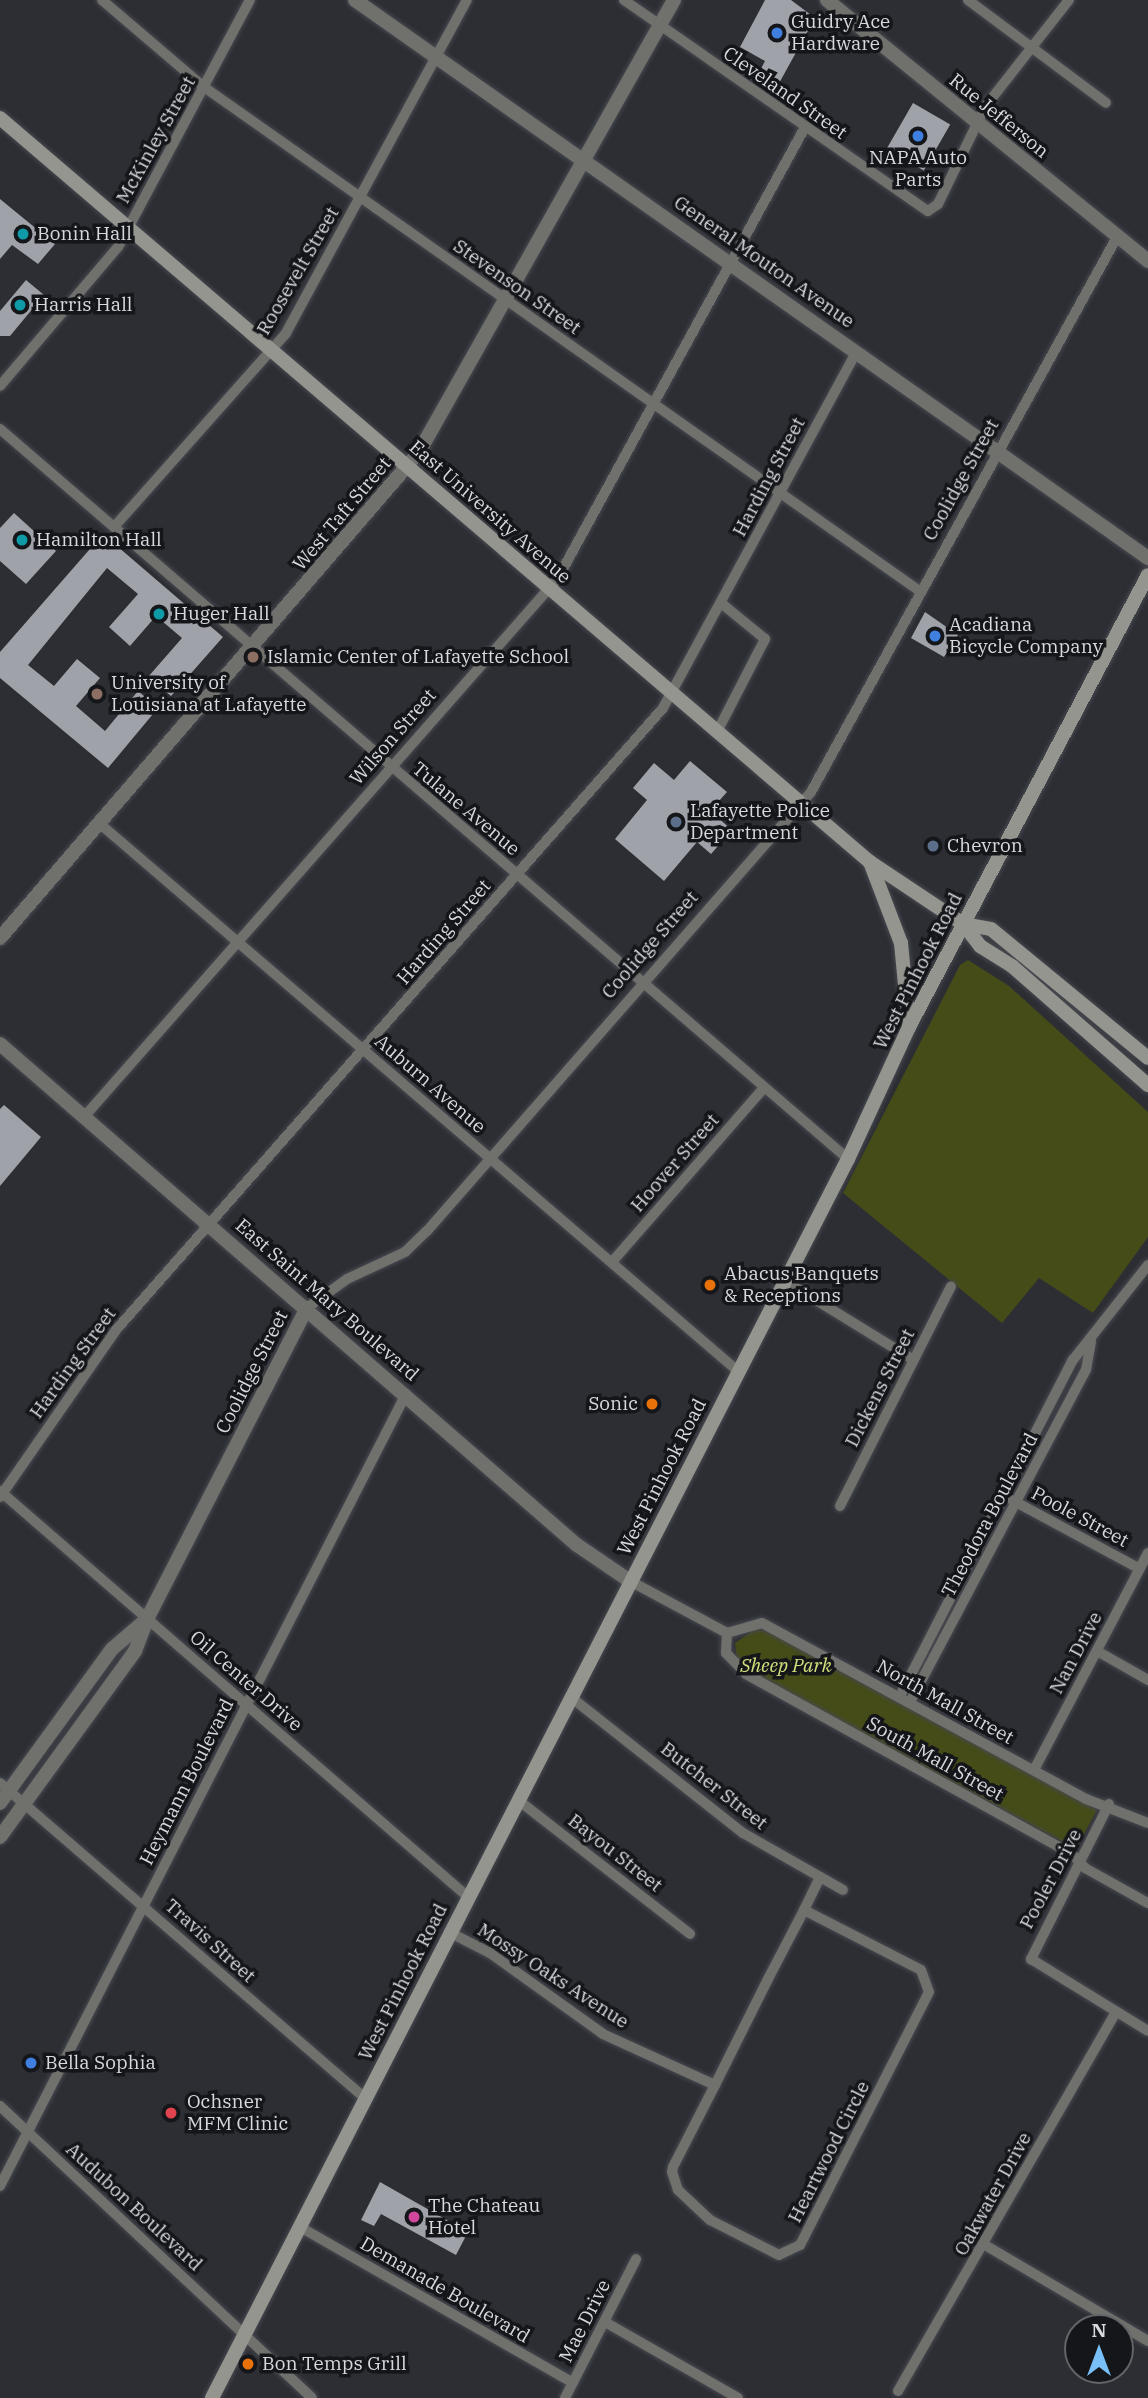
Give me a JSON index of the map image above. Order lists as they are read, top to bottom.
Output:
{
  "streets": {
    "main road": ["East University Avenue", "West Pinhook Road"],
    "street": [
      "Cleveland Street",
      "Rue Jefferson",
      "McKinley Street",
      "General Mouton Avenue",
      "Roosevelt Street",
      "Stevenson Street",
      "Harding Street",
      "Coolidge Street",
      "West Taft Street",
      "Wilson Street",
      "Tulane Avenue",
      "Auburn Avenue",
      "Hoover Street",
      "East Saint Mary Boulevard",
      "Dickens Street",
      "Theodora Boulevard",
      "Poole Street",
      "Nan Drive",
      "Oil Center Drive",
      "North Mall Street",
      "South Mall Street",
      "Heymann Boulevard",
      "Butcher Street",
      "Bayou Street",
      "Pooler Drive",
      "Travis Street",
      "Mossy Oaks Avenue",
      "Heartwood Circle",
      "Oakwater Drive",
      "Audubon Boulevard",
      "Demanade Boulevard",
      "Mae Drive"
    ]
  },
  "crossings": [
    ["Cleveland Street", "Rue Jefferson"],
    ["Cleveland Street", "West Taft Street"],
    ["Cleveland Street", "Wilson Street"],
    ["Rue Jefferson", "Coolidge Street"],
    ["McKinley Street", "Stevenson Street"],
    ["McKinley Street", "East University Avenue"],
    ["General Mouton Avenue", "Roosevelt Street"],
    ["General Mouton Avenue", "Harding Street"],
    ["General Mouton Avenue", "Coolidge Street"],
    ["General Mouton Avenue", "West Taft Street"],
    ["General Mouton Avenue", "Wilson Street"],
    ["Roosevelt Street", "Stevenson Street"],
    ["Roosevelt Street", "East University Avenue"],
    ["Roosevelt Street", "Tulane Avenue"],
    ["Stevenson Street", "Harding Street"],
    ["Stevenson Street", "Coolidge Street"],
    ["Stevenson Street", "West Taft Street"],
    ["Stevenson Street", "Wilson Street"],
    ["Harding Street", "East University Avenue"],
    ["Harding Street", "Tulane Avenue"],
    ["Harding Street", "Auburn Avenue"],
    ["Harding Street", "East Saint Mary Boulevard"],
    ["Harding Street", "Oil Center Drive"],
    ["Coolidge Street", "East University Avenue"],
    ["Coolidge Street", "Tulane Avenue"],
    ["Coolidge Street", "Auburn Avenue"],
    ["Coolidge Street", "East Saint Mary Boulevard"],
    ["Coolidge Street", "Oil Center Drive"],
    ["Coolidge Street", "Travis Street"],
    ["East University Avenue", "West Taft Street"],
    ["East University Avenue", "Wilson Street"],
    ["East University Avenue", "West Pinhook Road"],
    ["West Taft Street", "Tulane Avenue"],
    ["West Taft Street", "Auburn Avenue"],
    ["Wilson Street", "Tulane Avenue"],
    ["Wilson Street", "Auburn Avenue"],
    ["Wilson Street", "East Saint Mary Boulevard"],
    ["Tulane Avenue", "West Pinhook Road"],
    ["Tulane Avenue", "Hoover Street"],
    ["West Pinhook Road", "Auburn Avenue"],
    ["West Pinhook Road", "East Saint Mary Boulevard"],
    ["West Pinhook Road", "Oil Center Drive"],
    ["West Pinhook Road", "Butcher Street"],
    ["West Pinhook Road", "Bayou Street"],
    ["West Pinhook Road", "Travis Street"],
    ["West Pinhook Road", "Mossy Oaks Avenue"],
    ["West Pinhook Road", "Audubon Boulevard"],
    ["West Pinhook Road", "Demanade Boulevard"],
    ["Auburn Avenue", "Hoover Street"],
    ["East Saint Mary Boulevard", "Heymann Boulevard"],
    ["Theodora Boulevard", "Poole Street"],
    ["Theodora Boulevard", "North Mall Street"],
    ["Poole Street", "Nan Drive"],
    ["Nan Drive", "North Mall Street"],
    ["Oil Center Drive", "Heymann Boulevard"],
    ["North Mall Street", "South Mall Street"],
    ["North Mall Street", "Pooler Drive"],
    ["South Mall Street", "Pooler Drive"],
    ["Heymann Boulevard", "Travis Street"],
    ["Heymann Boulevard", "Audubon Boulevard"],
    ["Butcher Street", "Heartwood Circle"],
    ["Pooler Drive", "Oakwater Drive"],
    ["Mossy Oaks Avenue", "Heartwood Circle"],
    ["Demanade Boulevard", "Mae Drive"]
  ],
  "parks": ["Sheep Park"],
  "places": [
    "Guidry Ace Hardware",
    "NAPA Auto Parts",
    "Bonin Hall",
    "Harris Hall",
    "Hamilton Hall",
    "Huger Hall",
    "Acadiana Bicycle Company",
    "Islamic Center of Lafayette School",
    "University of Louisiana at Lafayette",
    "Lafayette Police Department",
    "Chevron",
    "Abacus Banquets & Receptions",
    "Sonic",
    "Bella Sophia",
    "Ochsner MFM Clinic",
    "The Chateau Hotel",
    "Bon Temps Grill"
  ],
  "north": "top"
}
